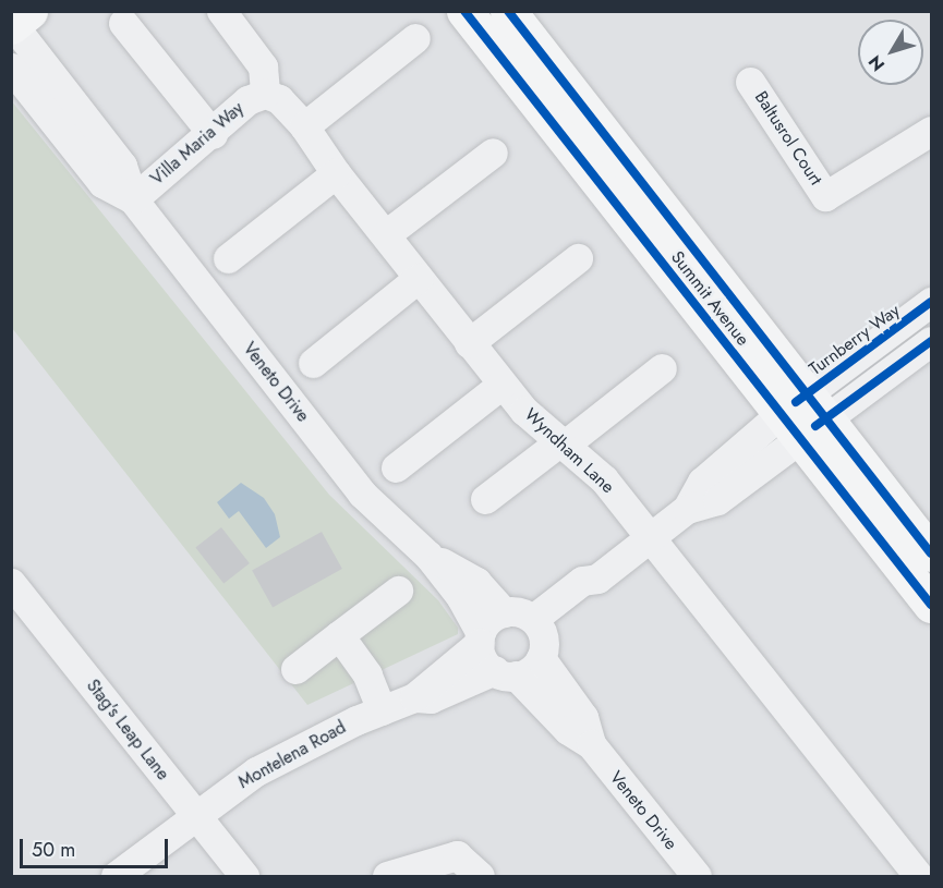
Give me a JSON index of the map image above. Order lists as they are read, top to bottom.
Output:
{
  "streets": {
    "main road": ["Summit Avenue"],
    "street": [
      "Baltusrol Court",
      "Villa Maria Way",
      "Turnberry Way",
      "Veneto Drive",
      "Wyndham Lane",
      "Stag's Leap Lane",
      "Montelena Road"
    ]
  },
  "crossings": [
    ["Villa Maria Way", "Veneto Drive"],
    ["Villa Maria Way", "Wyndham Lane"],
    ["Summit Avenue", "Turnberry Way"],
    ["Veneto Drive", "Montelena Road"],
    ["Stag's Leap Lane", "Montelena Road"]
  ],
  "scale_bar": "50 m",
  "north": "bottom left"
}
